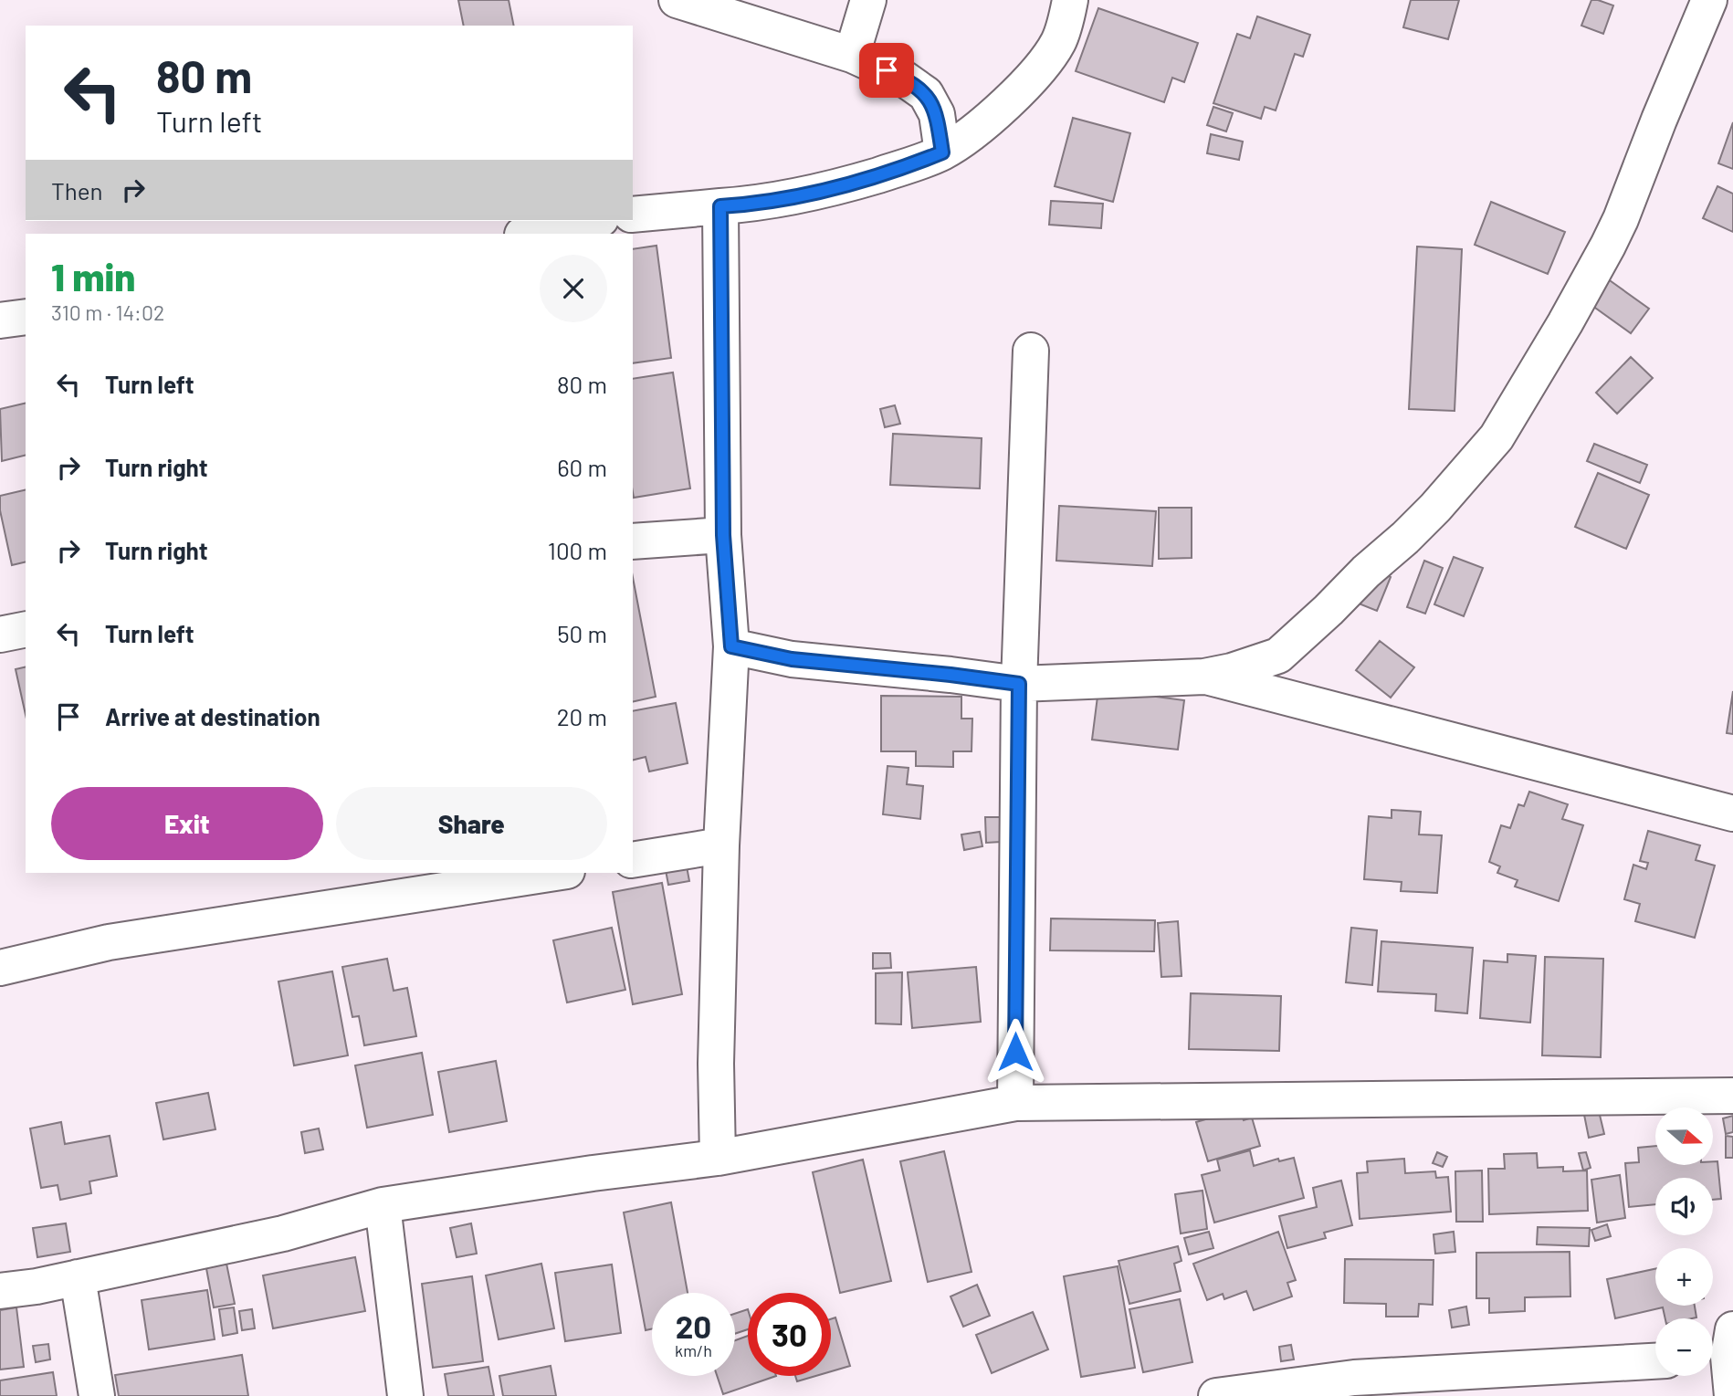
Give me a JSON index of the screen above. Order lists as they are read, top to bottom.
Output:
{
  "north": "right",
  "page": {
    "turn": ["80 m", "Turn left"],
    "then": "Then",
    "heading": ["1 min", "310 m · 14:02"],
    "list": [
      {
        "name": "Turn left",
        "value": "80 m"
      },
      {
        "name": "Turn right",
        "value": "60 m"
      },
      {
        "name": "Turn right",
        "value": "100 m"
      },
      {
        "name": "Turn left",
        "value": "50 m"
      },
      {
        "name": "Arrive at destination",
        "value": "20 m"
      }
    ],
    "buttons": ["Exit", "Share"],
    "map_buttons": ["+", "−"],
    "speed": "20 km/h",
    "limit": "30"
  }
}
